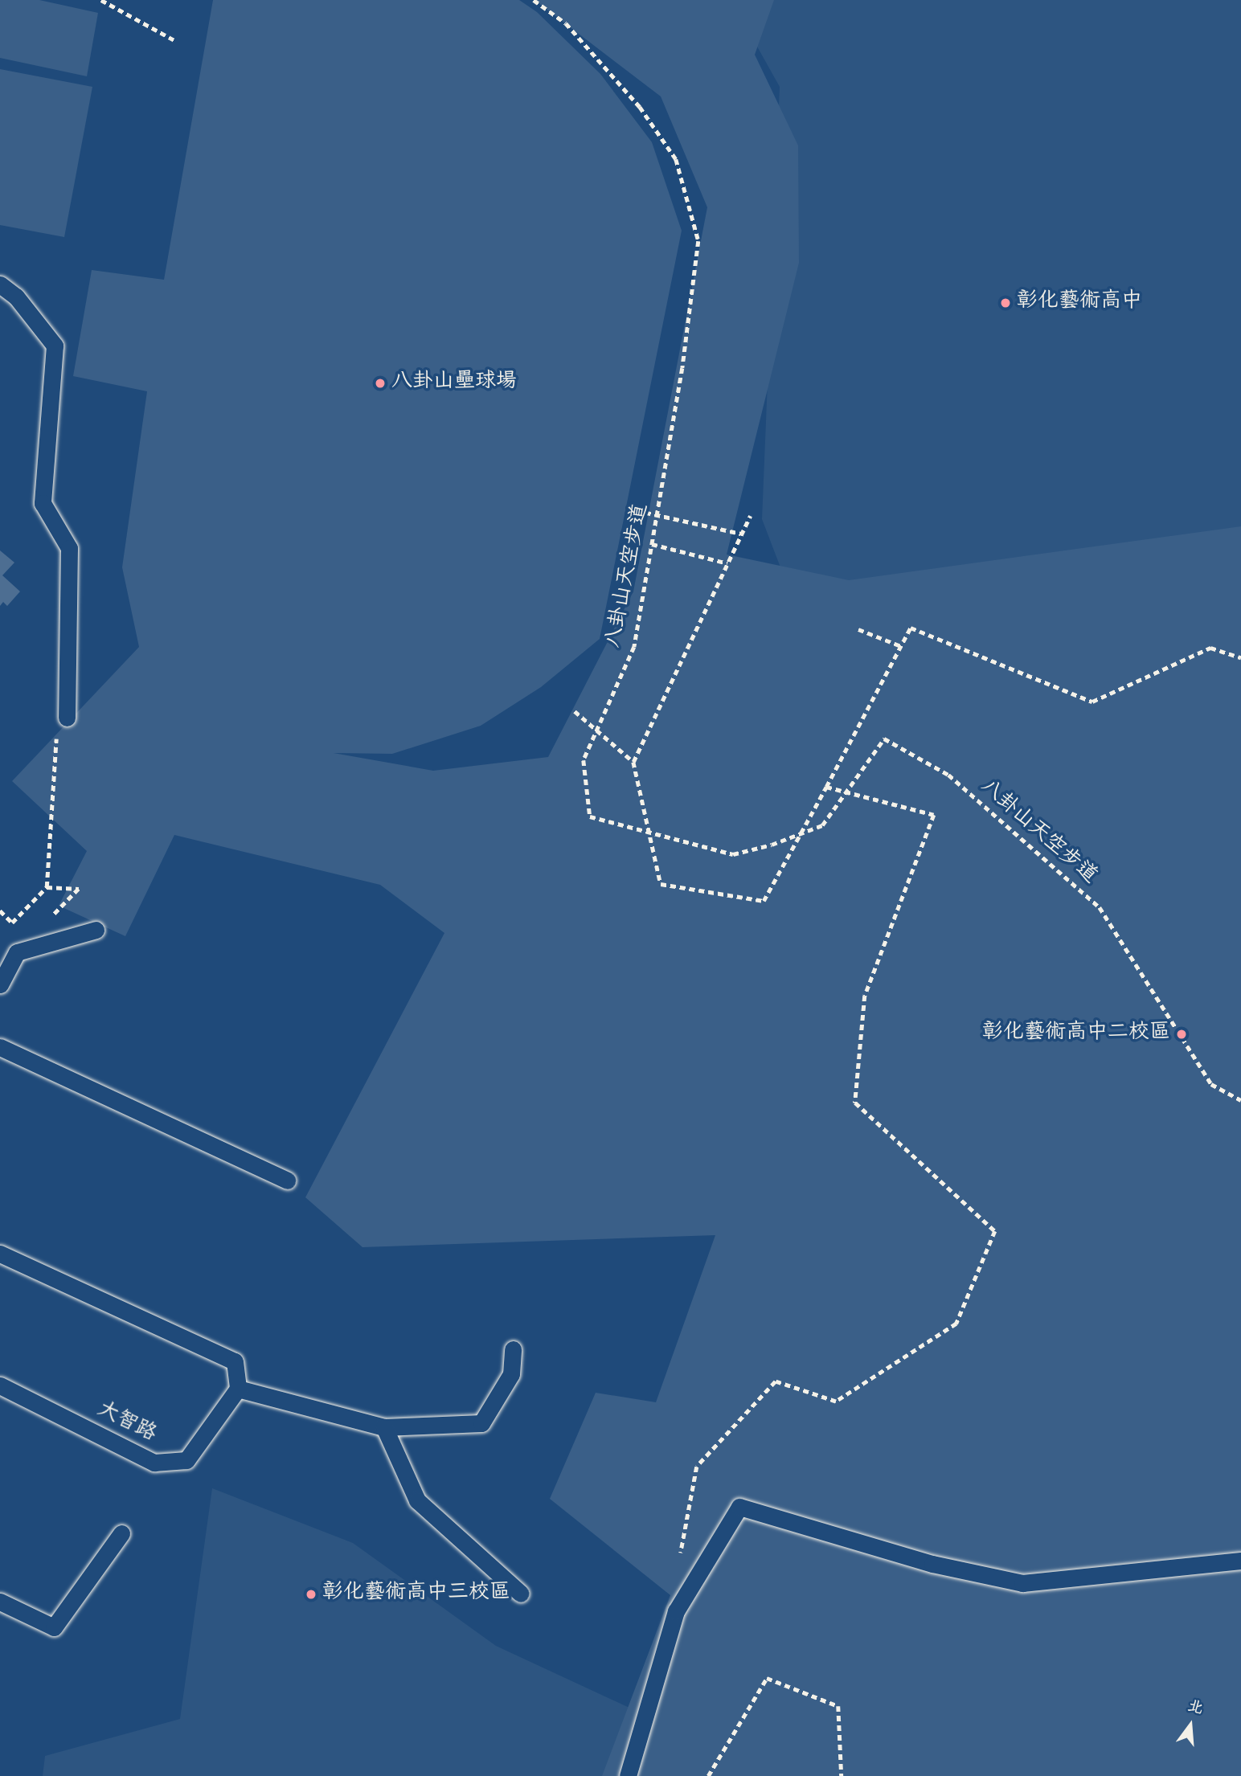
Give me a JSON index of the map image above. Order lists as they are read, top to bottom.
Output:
{
  "streets": {
    "lane": ["大智路"],
    "path": ["八卦山天空步道"]
  },
  "places": [
    "彰化藝術高中",
    "八卦山壘球場",
    "彰化藝術高中二校區",
    "彰化藝術高中三校區"
  ],
  "north": "top"
}
